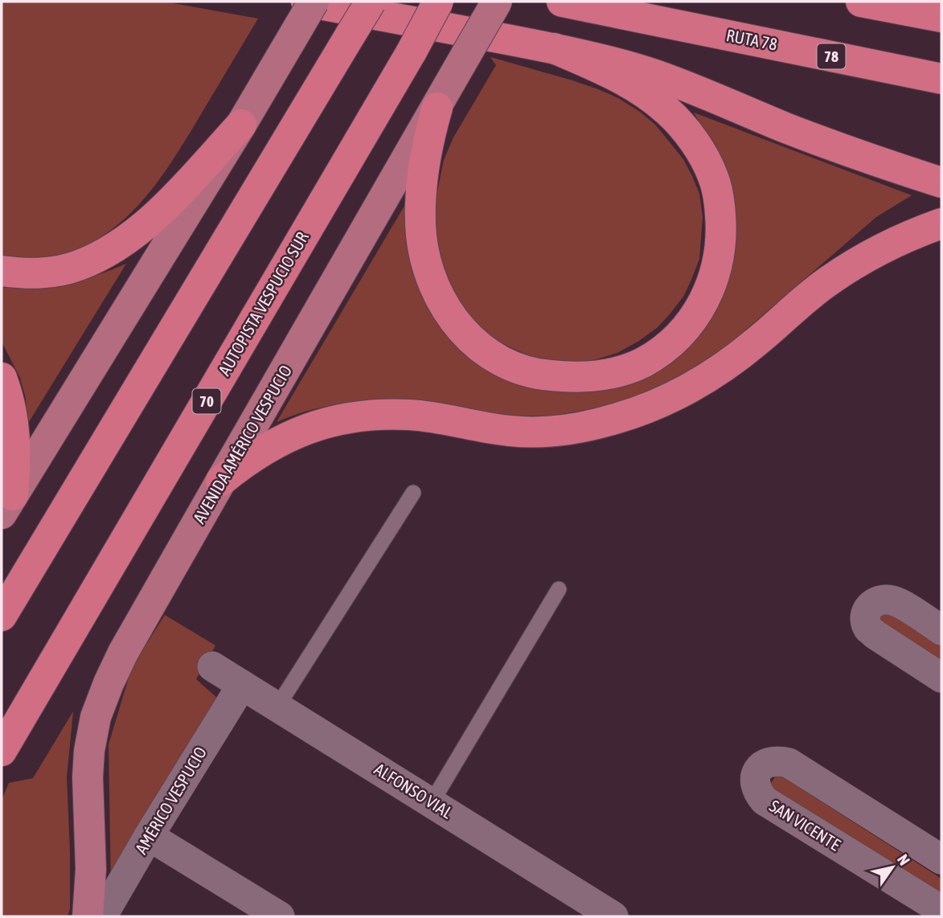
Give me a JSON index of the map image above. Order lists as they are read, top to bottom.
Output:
{
  "streets": {
    "highway": [
      "RUTA 78",
      "78",
      "AUTOPISTA VESPUCIO SUR",
      "70"
    ],
    "main road": ["AVENIDA AMÉRICO VESPUCIO"],
    "street": ["ALFONSO VIAL", "AMÉRICO VESPUCIO", "SAN VICENTE"]
  },
  "crossings": [
    ["ALFONSO VIAL", "AMÉRICO VESPUCIO"]
  ],
  "north": "top right"
}
